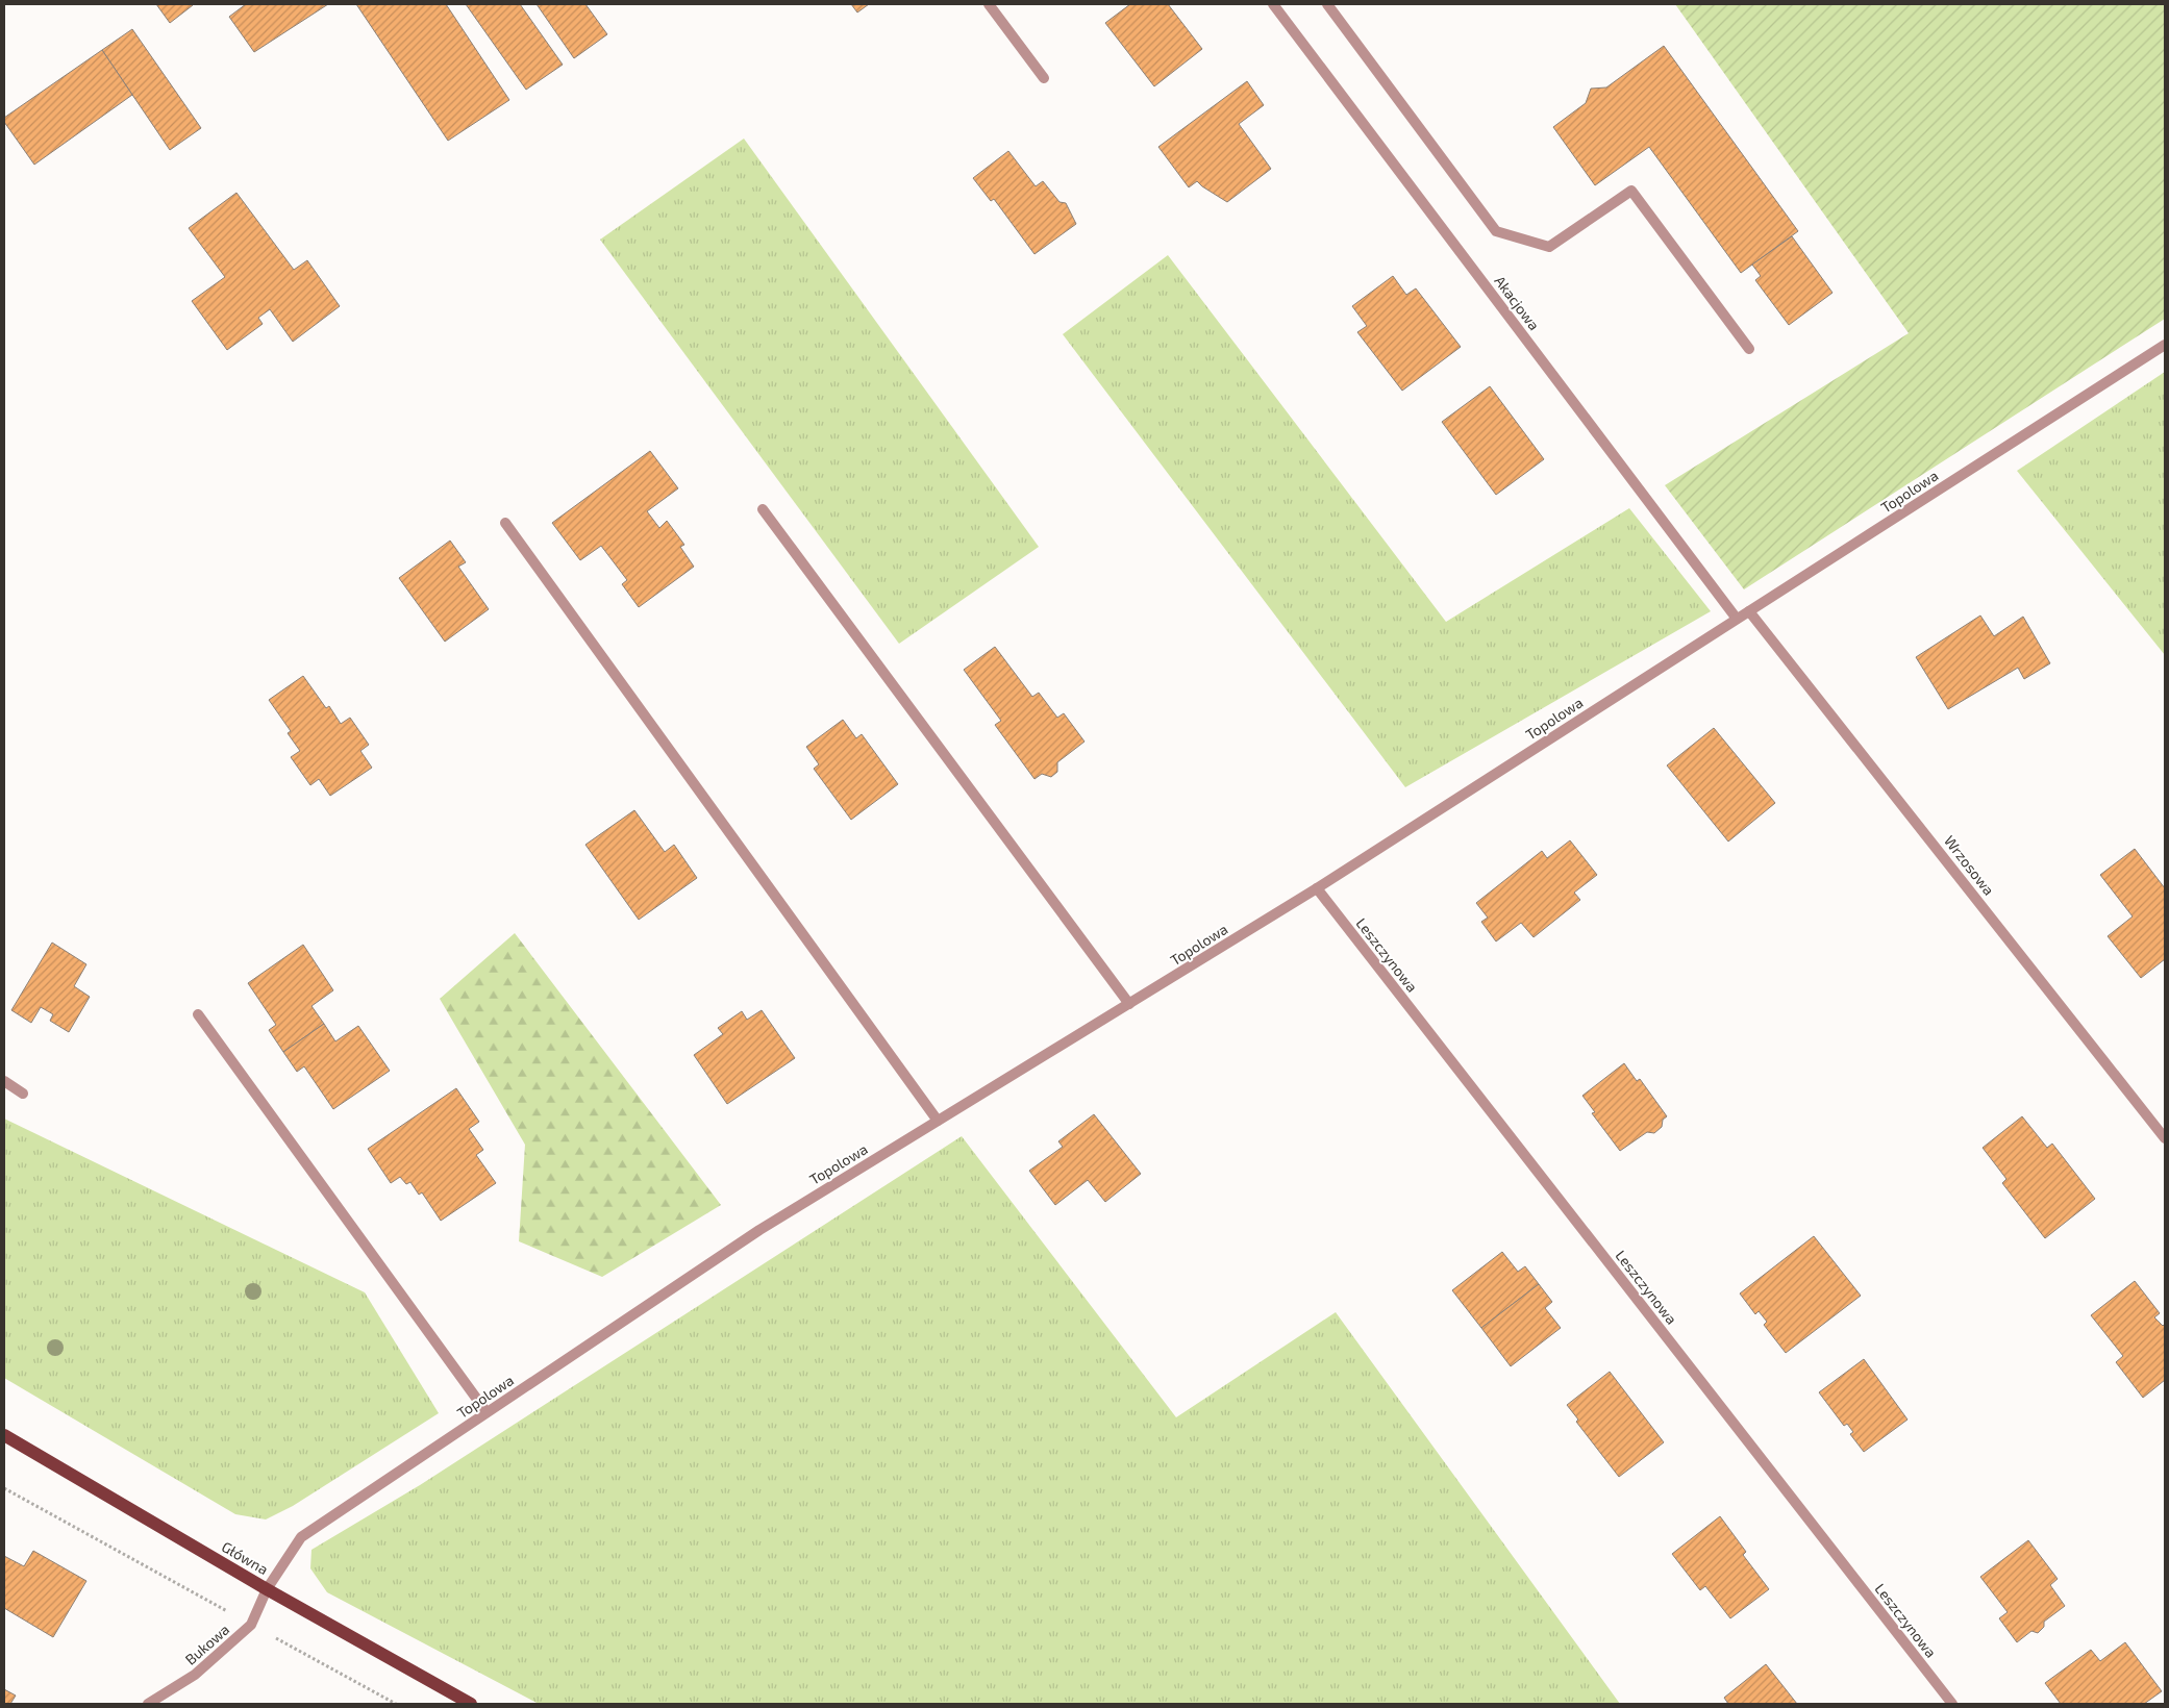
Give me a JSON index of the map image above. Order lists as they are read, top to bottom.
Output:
{
  "streets": {
    "main road": ["Główna"],
    "street": [
      "Akacjowa",
      "Topolowa",
      "Wrzosowa",
      "Leszczynowa",
      "Bukowa"
    ]
  },
  "crossings": [
    ["Akacjowa", "Topolowa"],
    ["Topolowa", "Wrzosowa"],
    ["Topolowa", "Leszczynowa"],
    ["Topolowa", "Główna"],
    ["Topolowa", "Bukowa"],
    ["Główna", "Bukowa"]
  ]
}
